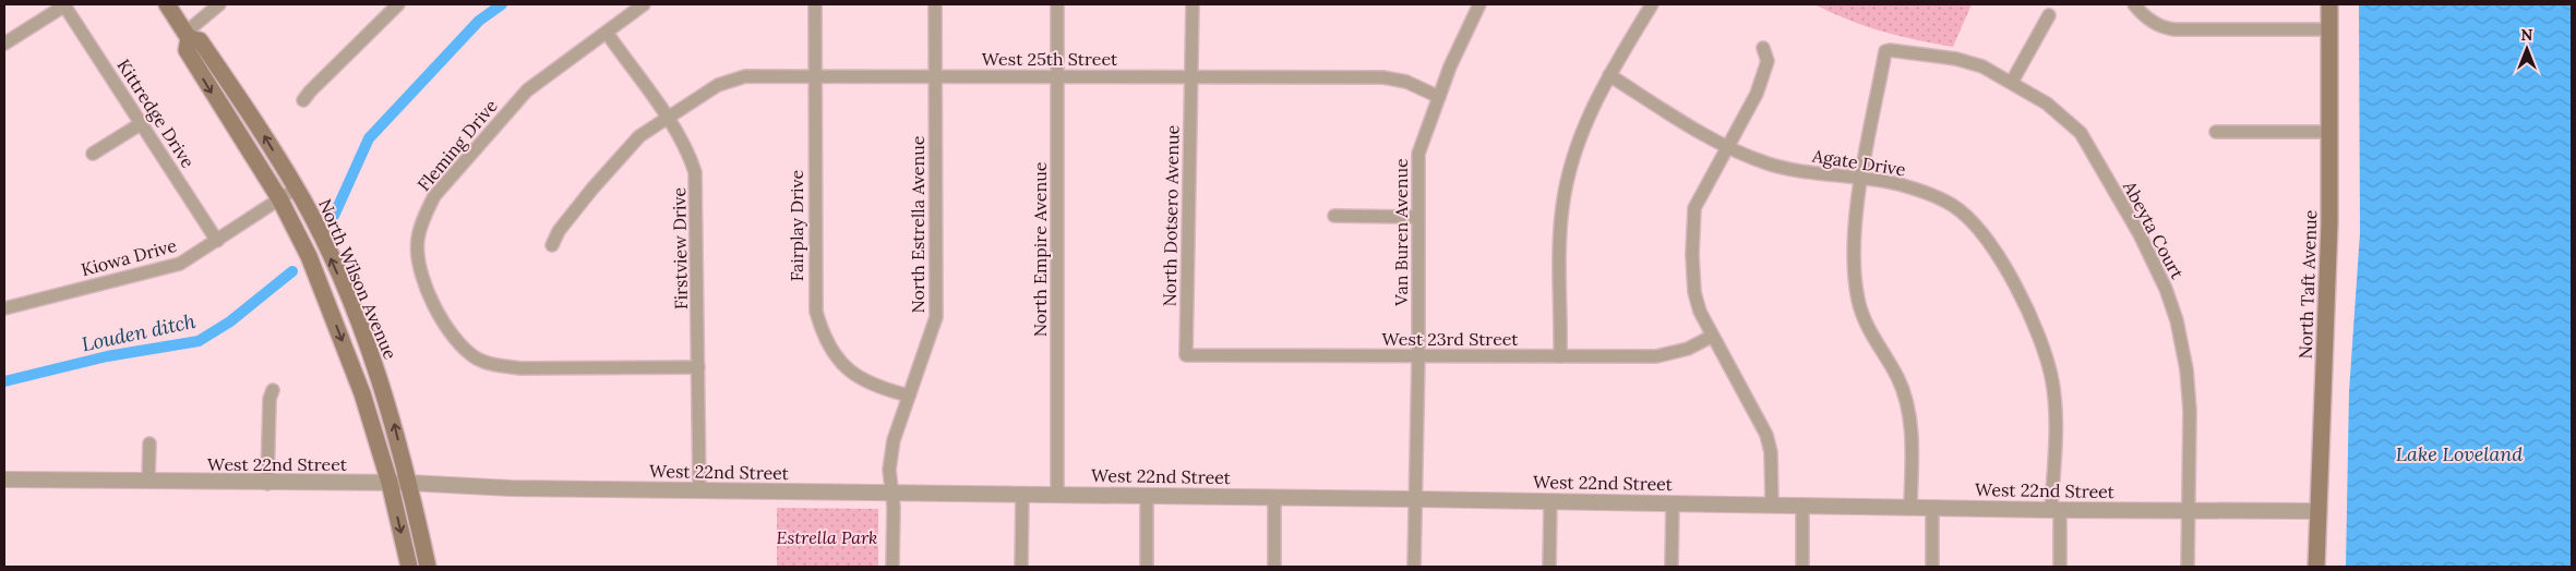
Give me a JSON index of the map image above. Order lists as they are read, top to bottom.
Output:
{
  "streets": {
    "main road": ["North Wilson Avenue", "North Taft Avenue"],
    "street": [
      "West 25th Street",
      "Kittredge Drive",
      "Fleming Drive",
      "Agate Drive",
      "North Dotsero Avenue",
      "North Estrella Avenue",
      "Fairplay Drive",
      "Abeyta Court",
      "Van Buren Avenue",
      "Firstview Drive",
      "North Empire Avenue",
      "Kiowa Drive",
      "West 23rd Street",
      "West 22nd Street"
    ]
  },
  "crossings": [
    ["West 25th Street", "North Dotsero Avenue"],
    ["West 25th Street", "North Estrella Avenue"],
    ["West 25th Street", "Fairplay Drive"],
    ["West 25th Street", "Van Buren Avenue"],
    ["West 25th Street", "Firstview Drive"],
    ["West 25th Street", "North Empire Avenue"],
    ["Kittredge Drive", "Kiowa Drive"],
    ["Fleming Drive", "Firstview Drive"],
    ["Agate Drive", "Abeyta Court"],
    ["Agate Drive", "West 22nd Street"],
    ["North Dotsero Avenue", "West 23rd Street"],
    ["North Estrella Avenue", "Fairplay Drive"],
    ["North Estrella Avenue", "West 22nd Street"],
    ["Abeyta Court", "West 22nd Street"],
    ["Van Buren Avenue", "West 23rd Street"],
    ["Van Buren Avenue", "West 22nd Street"],
    ["Firstview Drive", "West 22nd Street"],
    ["North Empire Avenue", "West 22nd Street"],
    ["Kiowa Drive", "North Wilson Avenue"],
    ["North Wilson Avenue", "West 22nd Street"],
    ["North Taft Avenue", "West 22nd Street"]
  ],
  "water": ["Louden ditch", "Lake Loveland"],
  "parks": ["Estrella Park"],
  "north": "top"
}
